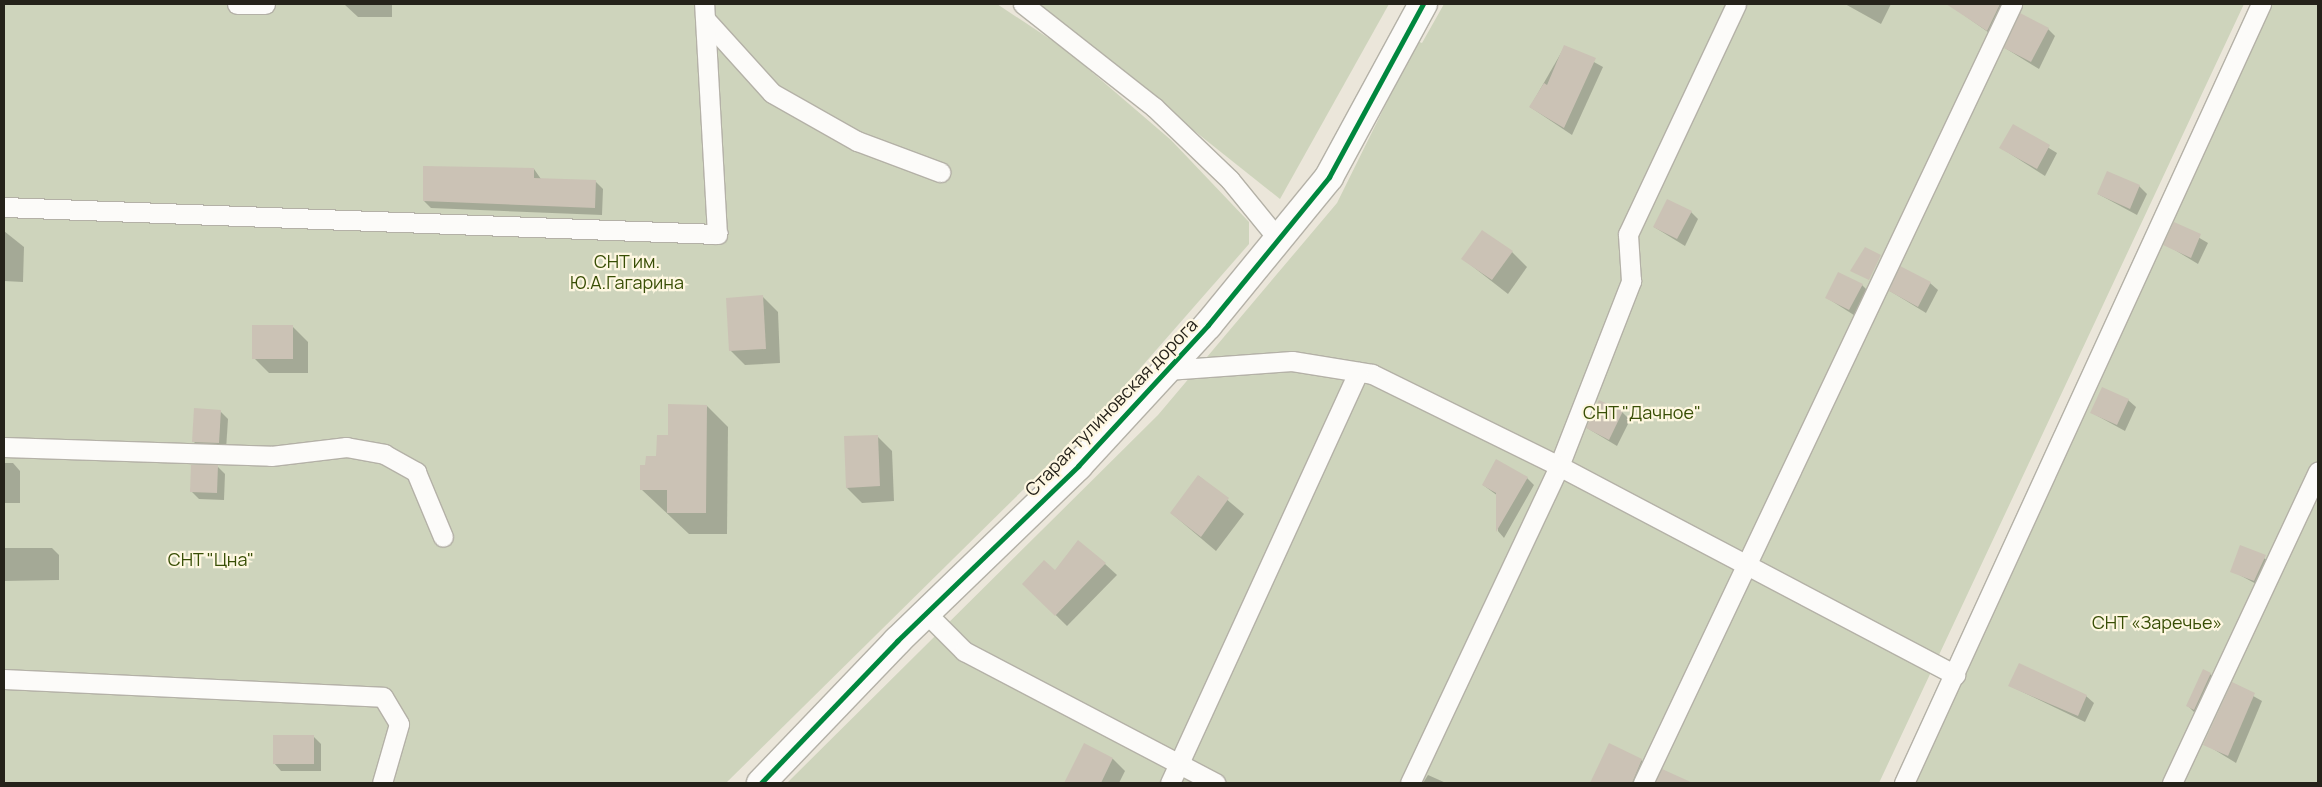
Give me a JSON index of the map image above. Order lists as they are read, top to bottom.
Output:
{
  "streets": {
    "street": ["Старая тулиновская дорога"]
  },
  "parks": [
    "СНТ им. Ю.А.Гагарина",
    "СНТ \"Дачное\"",
    "СНТ \"Цна\"",
    "СНТ «Заречье»"
  ]
}
